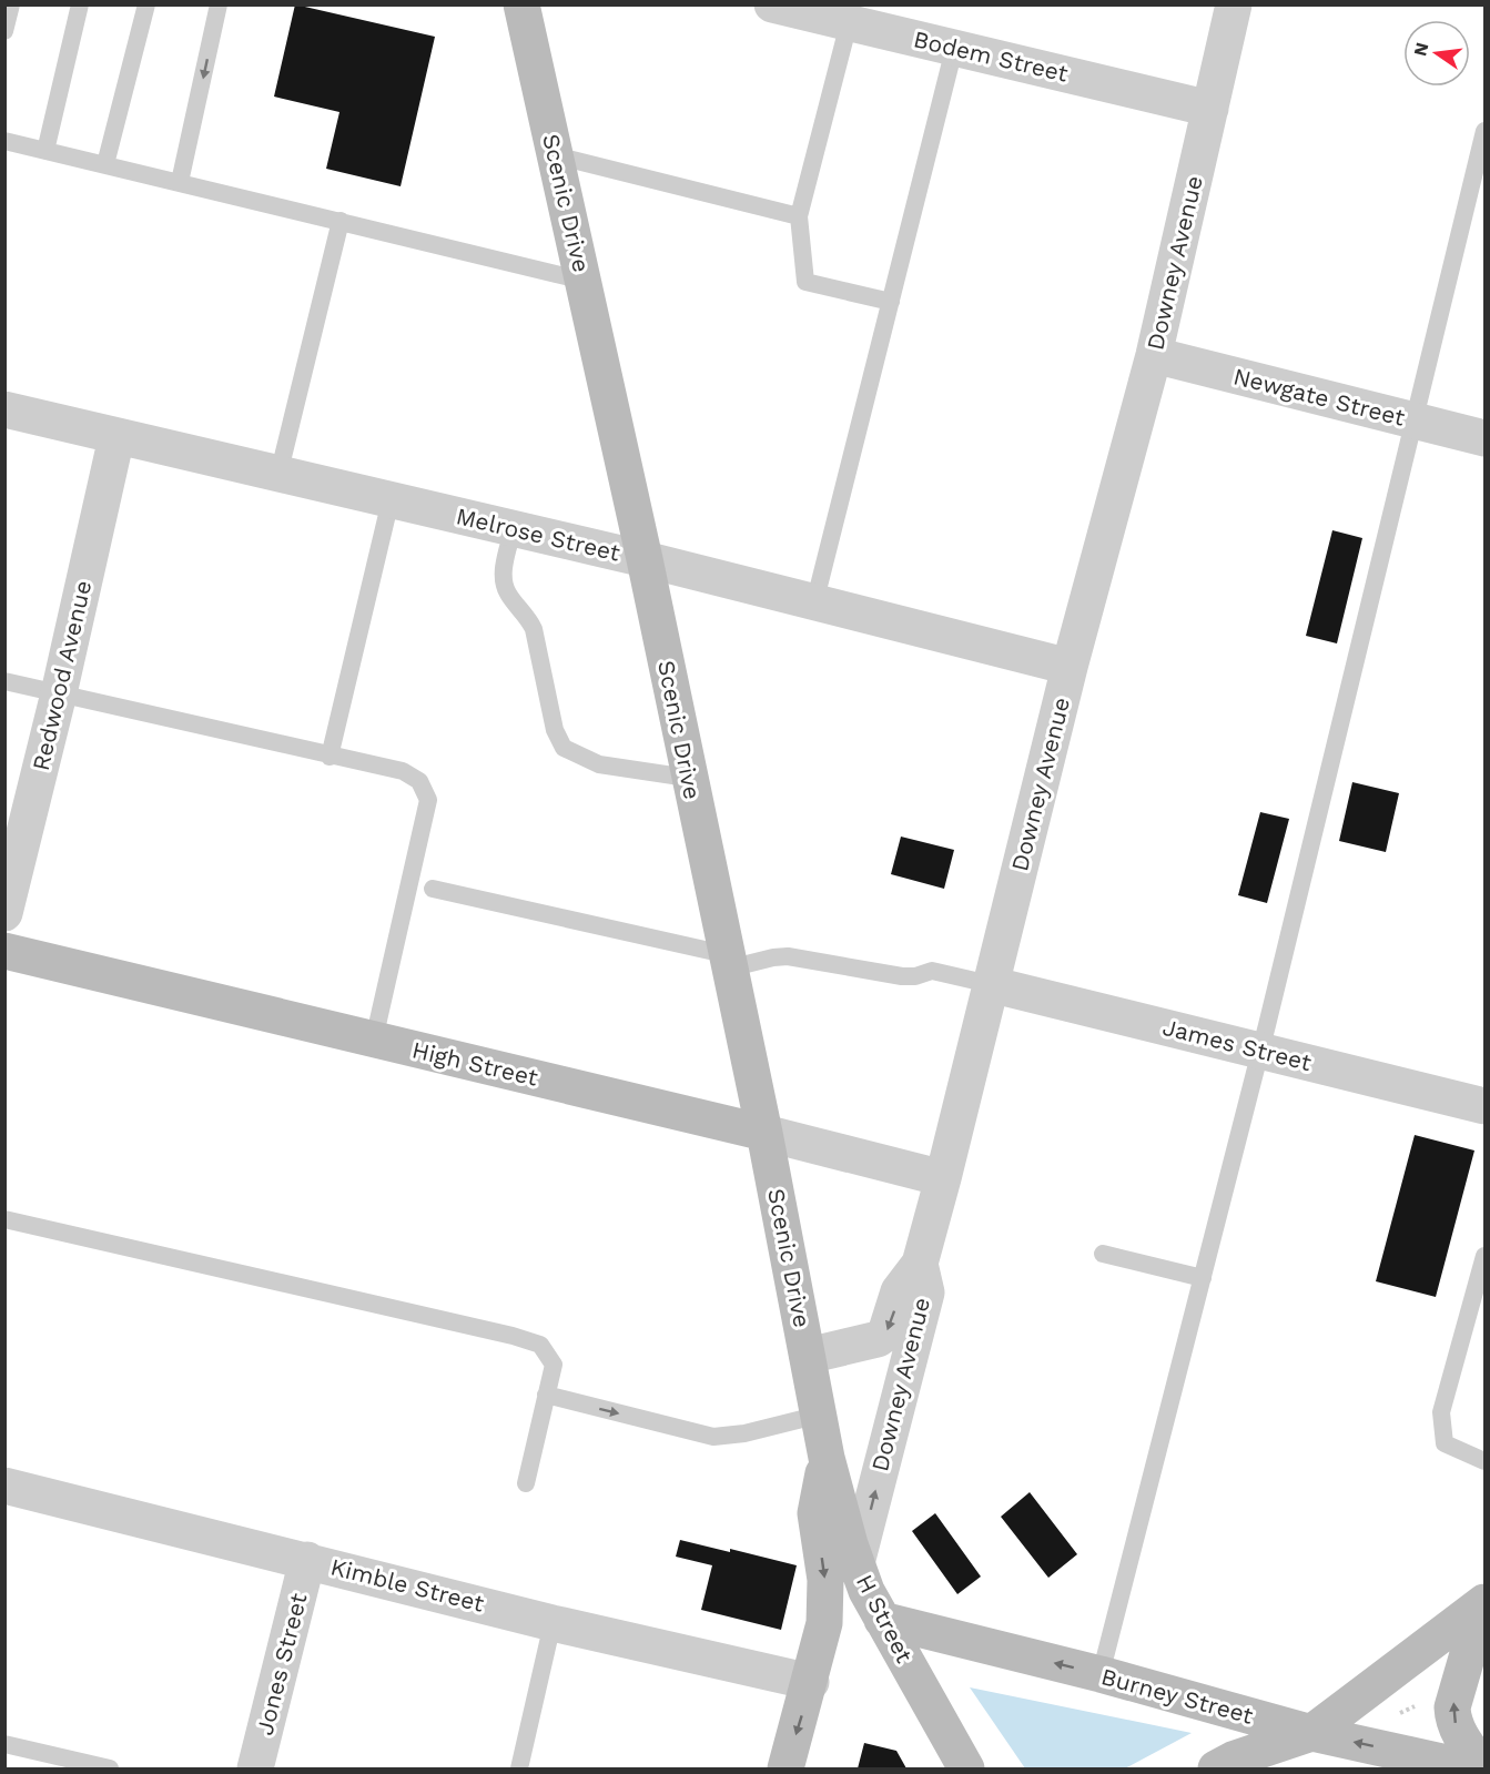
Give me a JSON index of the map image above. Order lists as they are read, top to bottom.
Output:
{
  "streets": {
    "main road": [
      "Scenic Drive",
      "High Street",
      "H Street",
      "Burney Street"
    ],
    "street": [
      "Bodem Street",
      "Downey Avenue",
      "Newgate Street",
      "Melrose Street",
      "Redwood Avenue",
      "James Street",
      "Kimble Street",
      "Jones Street"
    ]
  },
  "crossings": [
    ["Bodem Street", "Downey Avenue"],
    ["Scenic Drive", "Melrose Street"],
    ["Scenic Drive", "High Street"],
    ["Scenic Drive", "H Street"],
    ["Downey Avenue", "Newgate Street"],
    ["Downey Avenue", "Melrose Street"],
    ["Downey Avenue", "James Street"],
    ["Downey Avenue", "High Street"],
    ["Downey Avenue", "H Street"],
    ["Melrose Street", "Redwood Avenue"],
    ["Kimble Street", "Jones Street"],
    ["H Street", "Burney Street"]
  ],
  "one_way": ["Burney Street"],
  "north": "left"
}
